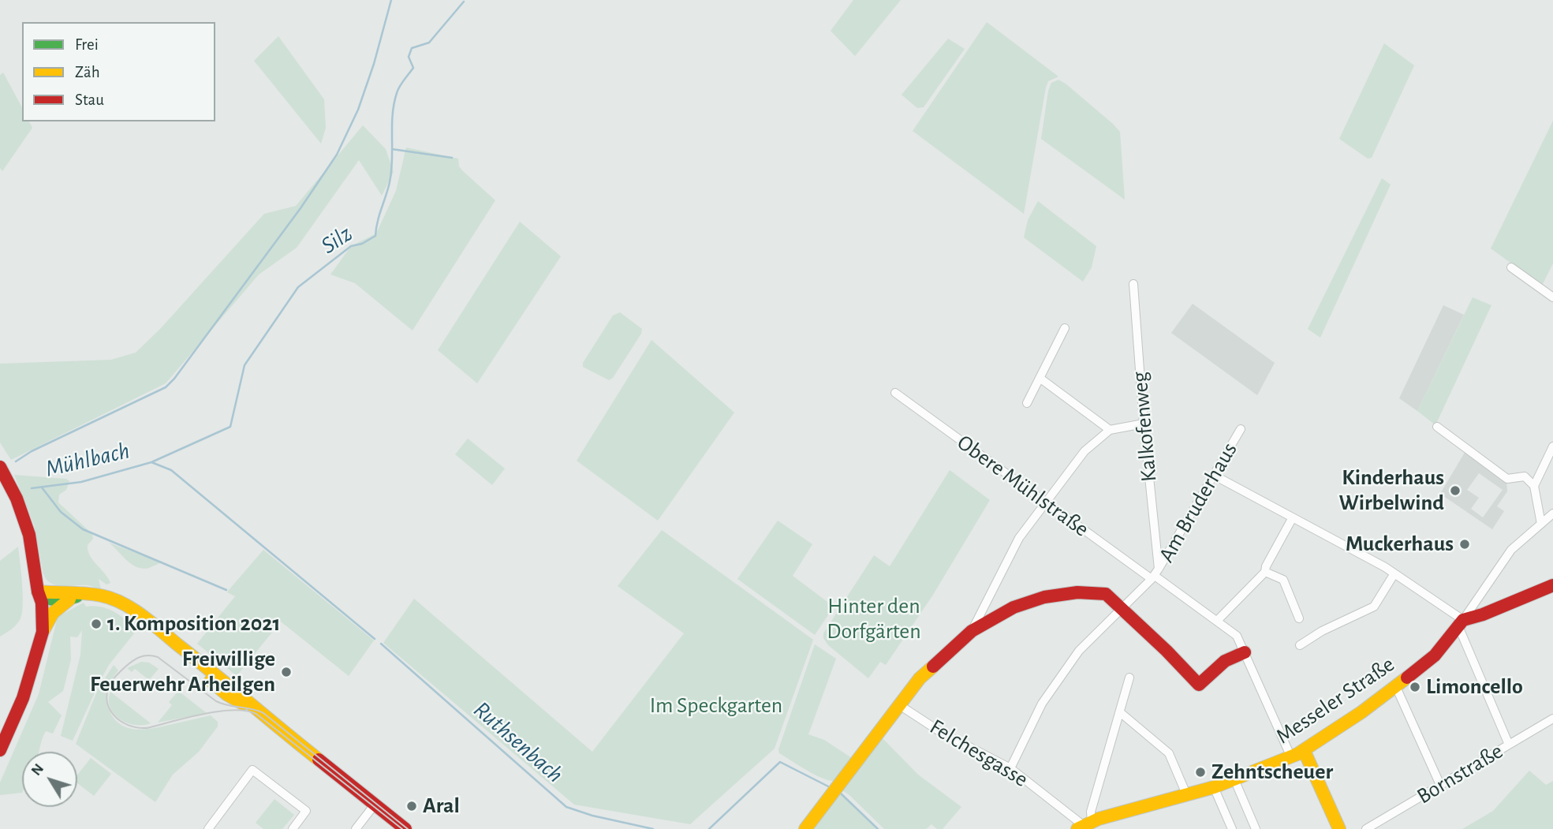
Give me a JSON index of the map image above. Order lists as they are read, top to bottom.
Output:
{
  "streets": {
    "street": [
      "Kalkofenweg",
      "Obere Mühlstraße",
      "Am Bruderhaus",
      "Messeler Straße",
      "Felchesgasse",
      "Bornstraße"
    ]
  },
  "crossings": [
    ["Kalkofenweg", "Obere Mühlstraße"],
    ["Kalkofenweg", "Am Bruderhaus"],
    ["Obere Mühlstraße", "Am Bruderhaus"],
    ["Obere Mühlstraße", "Messeler Straße"],
    ["Am Bruderhaus", "Felchesgasse"],
    ["Messeler Straße", "Felchesgasse"]
  ],
  "water": ["Silz", "Mühlbach", "Ruthsenbach"],
  "parks": ["Hinter den Dorfgärten", "Im Speckgarten"],
  "places": [
    "Kinderhaus Wirbelwind",
    "Muckerhaus",
    "1. Komposition 2021",
    "Freiwillige Feuerwehr Arheilgen",
    "Limoncello",
    "Zehntscheuer",
    "Aral"
  ],
  "legend": ["Frei", "Zäh", "Stau"],
  "north": "top left"
}
